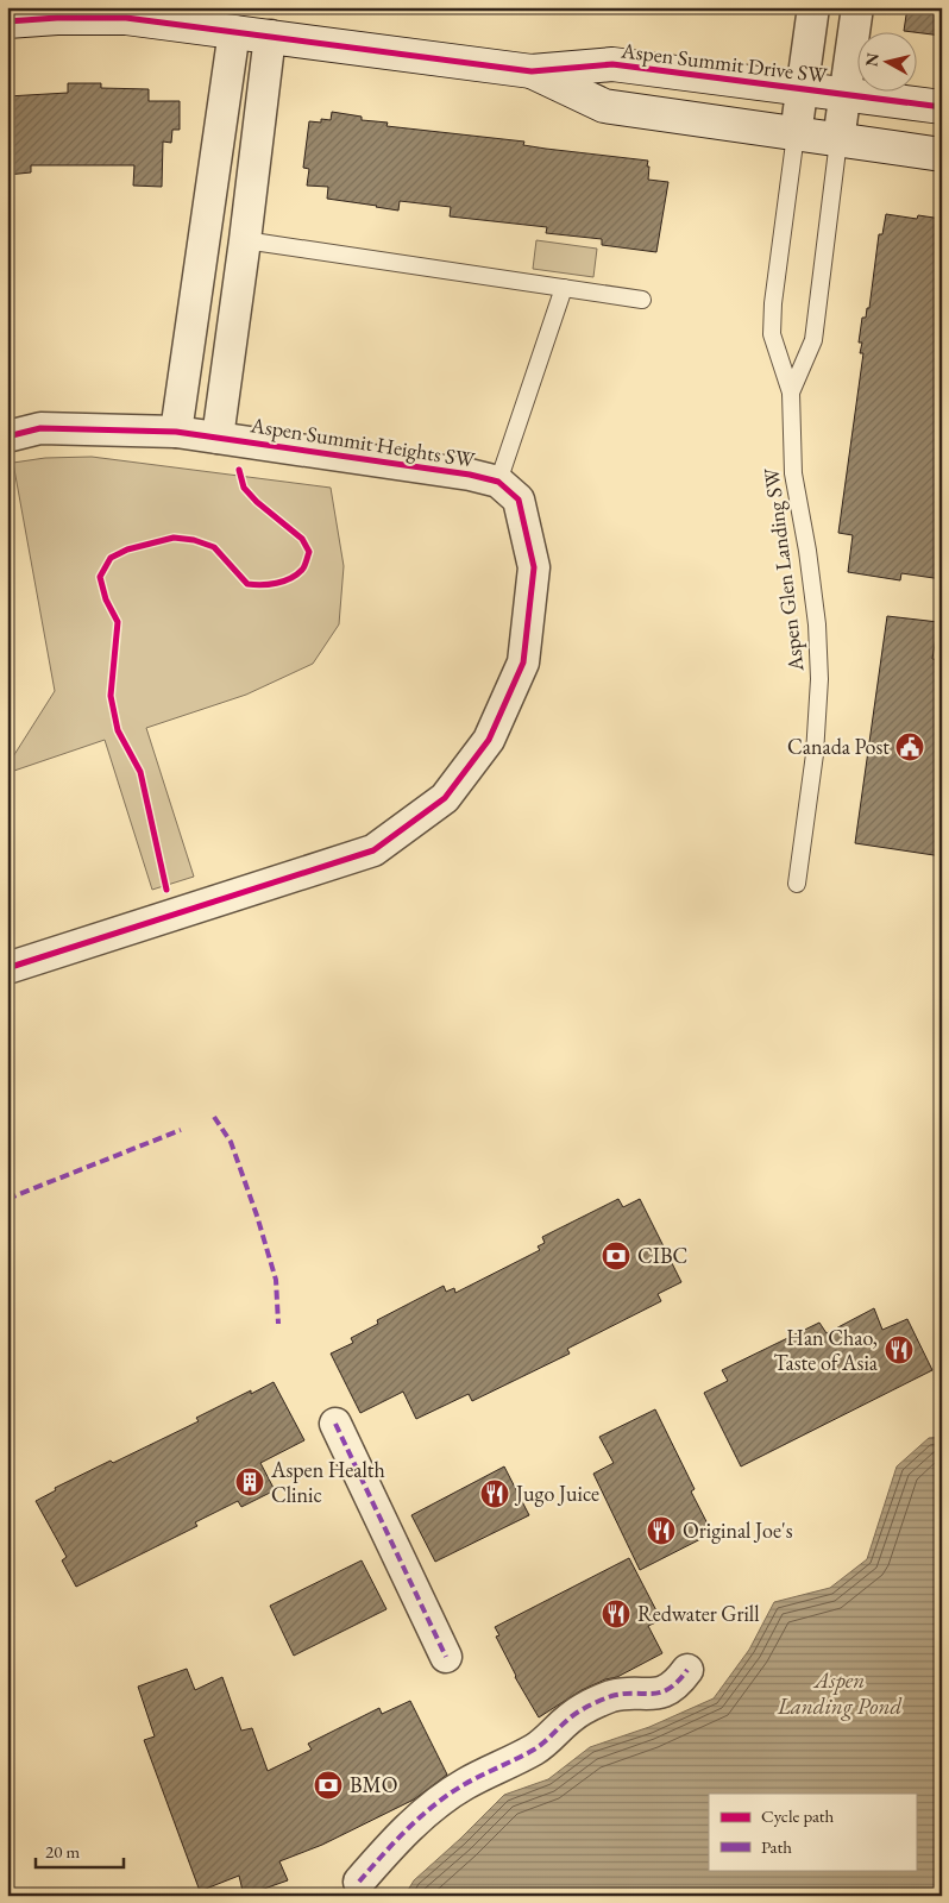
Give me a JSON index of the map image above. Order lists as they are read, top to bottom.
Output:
{
  "streets": {
    "street": ["Aspen Summit Drive SW", "Aspen Summit Heights SW"],
    "lane": ["Aspen Glen Landing SW"]
  },
  "crossings": [
    ["Aspen Summit Drive SW", "Aspen Glen Landing SW"]
  ],
  "water": ["Aspen Landing Pond"],
  "places": {
    "public building": ["Canada Post"],
    "bank": ["CIBC", "BMO"],
    "restaurant": [
      "Han Chao, Taste of Asia",
      "Jugo Juice",
      "Original Joe's",
      "Redwater Grill"
    ],
    "building": ["Aspen Health Clinic"]
  },
  "legend": ["Cycle path", "Path"],
  "scale_bar": "20 m",
  "north": "left"
}
